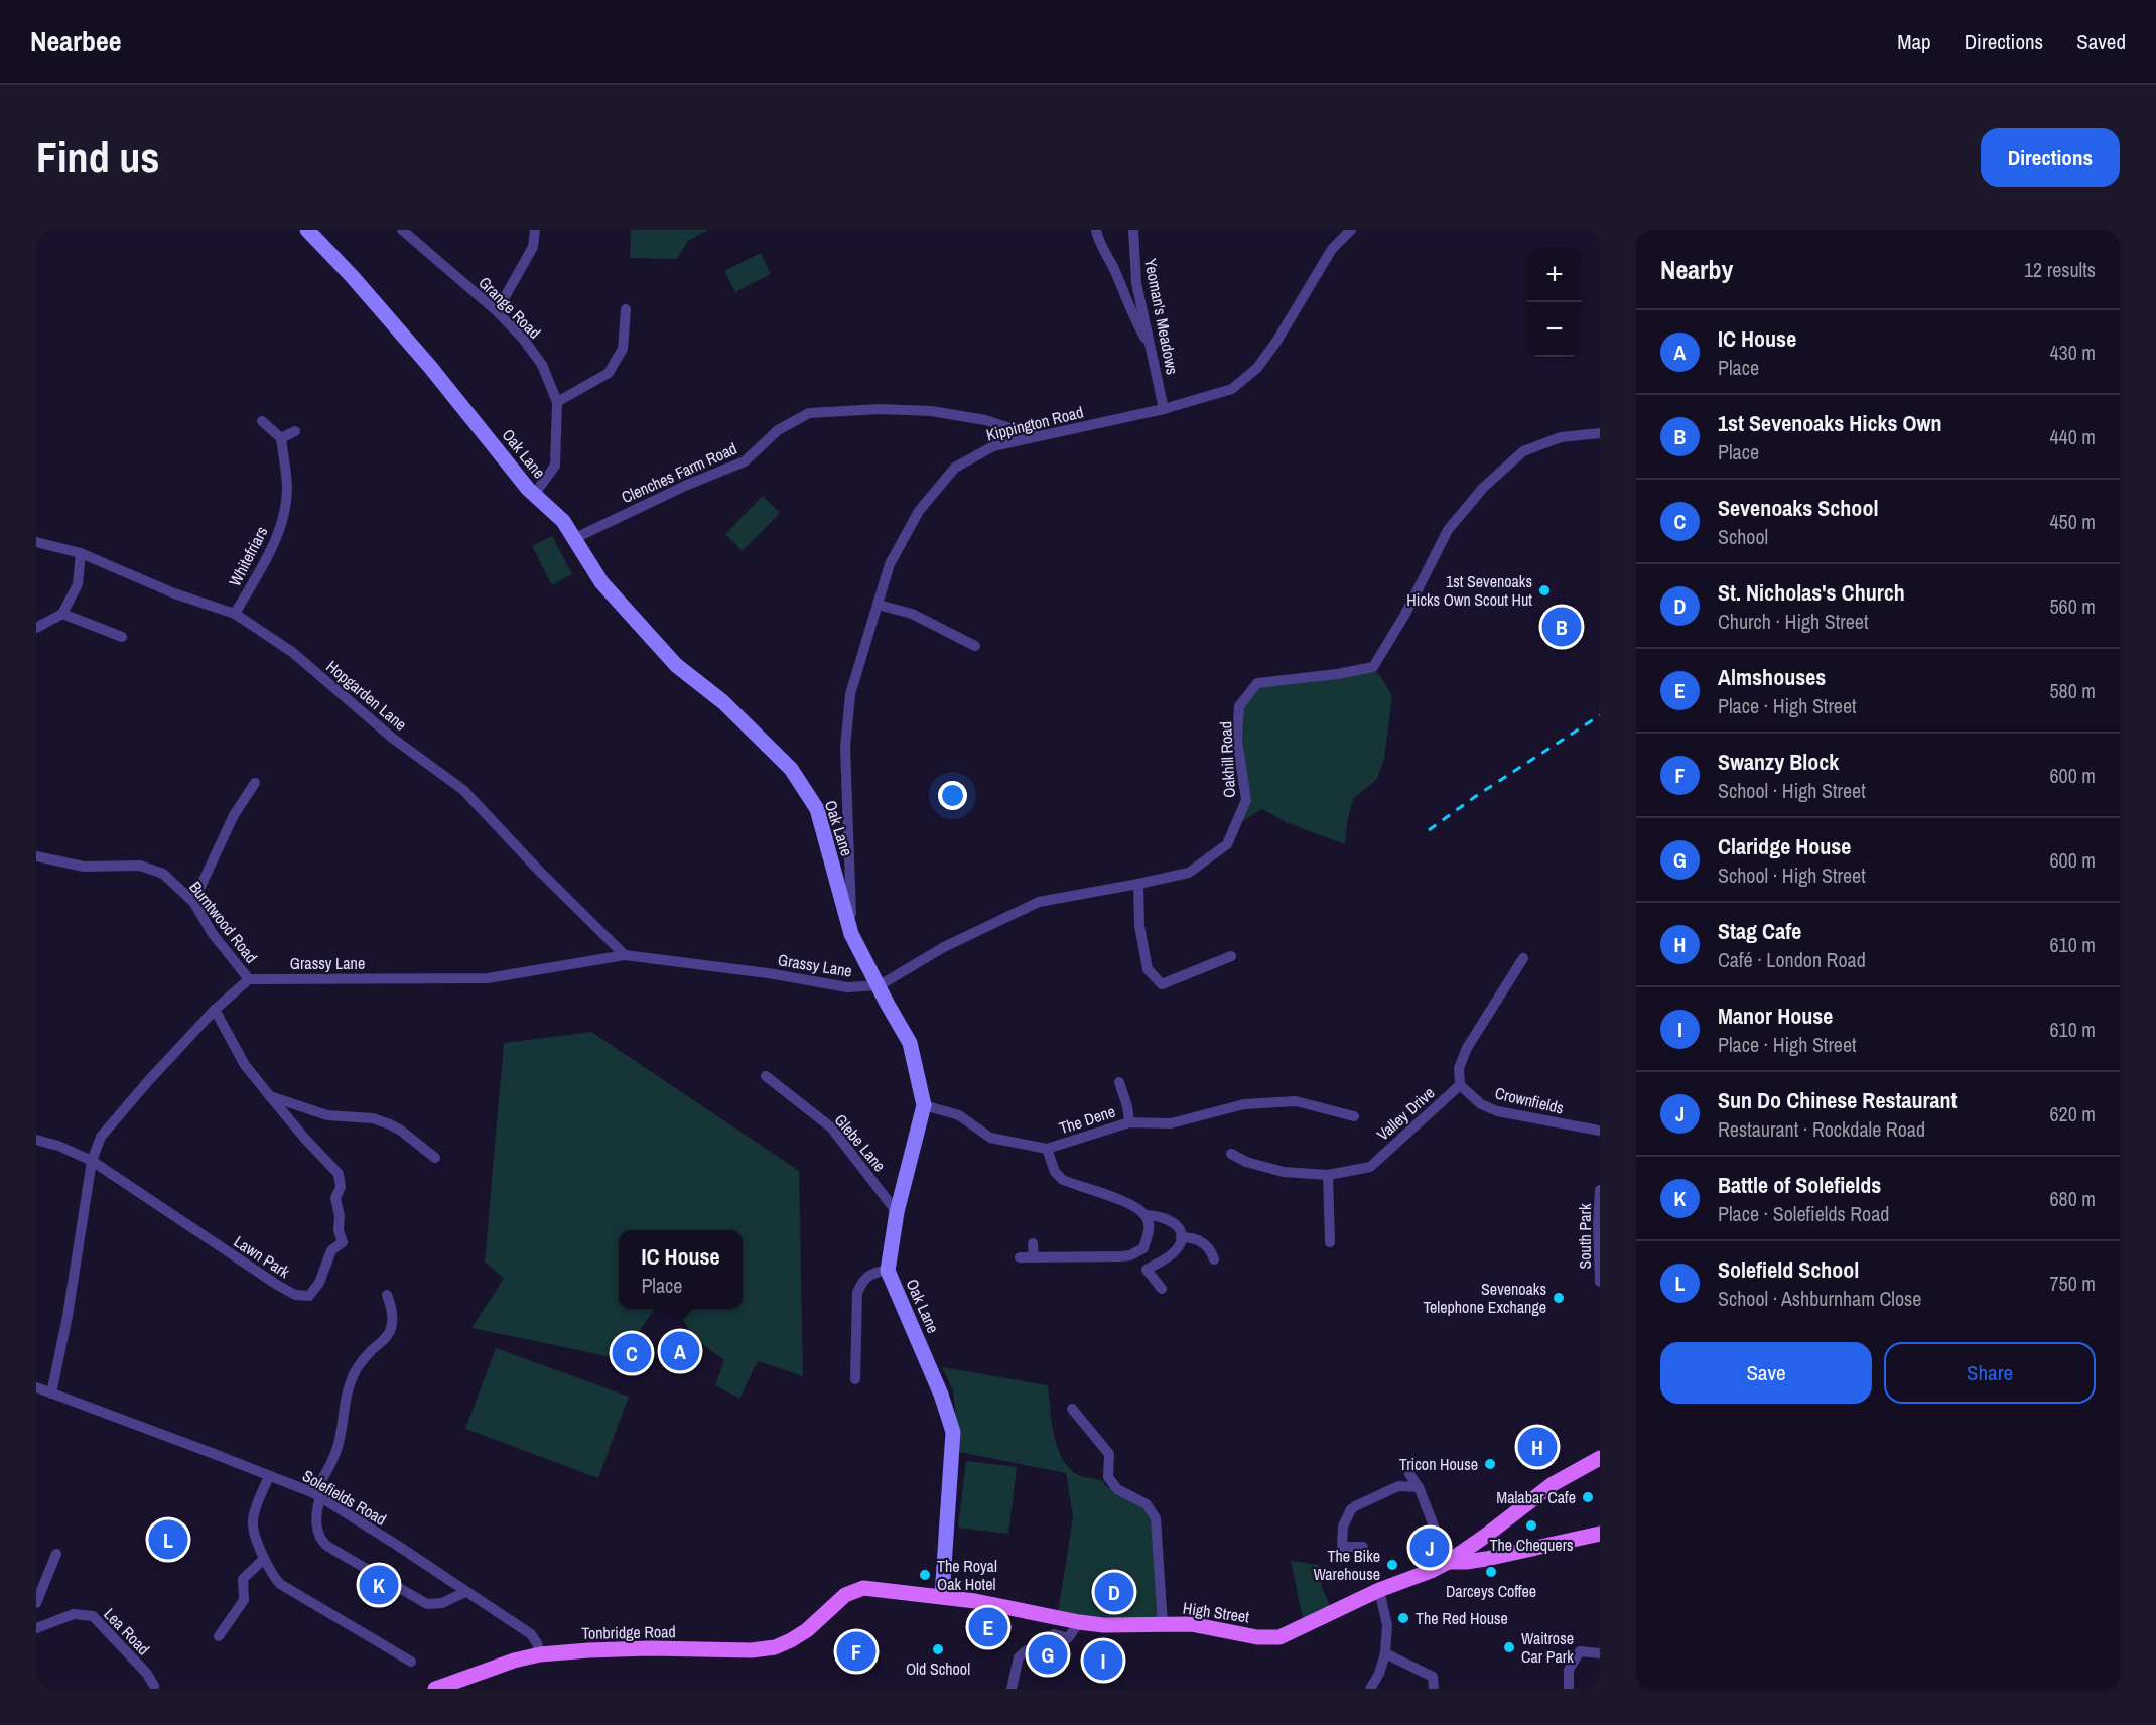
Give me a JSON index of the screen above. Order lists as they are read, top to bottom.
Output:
{
  "streets": {
    "main road": ["High Street", "Tonbridge Road"],
    "street": [
      "Grange Road",
      "Yeoman's Meadows",
      "Kippington Road",
      "Oak Lane",
      "Clenches Farm Road",
      "Whitefriars",
      "Hopgarden Lane",
      "Oakhill Road",
      "Burntwood Road",
      "Grassy Lane",
      "Crownfields",
      "Valley Drive",
      "The Dene",
      "Glebe Lane",
      "South Park",
      "Lawn Park",
      "Solefields Road",
      "Lea Road"
    ]
  },
  "crossings": [
    ["Grange Road", "Oak Lane"],
    ["Yeoman's Meadows", "Kippington Road"],
    ["Kippington Road", "Oak Lane"],
    ["Kippington Road", "Clenches Farm Road"],
    ["Oak Lane", "Clenches Farm Road"],
    ["Oak Lane", "Oakhill Road"],
    ["Oak Lane", "Grassy Lane"],
    ["Oak Lane", "The Dene"],
    ["Oak Lane", "Glebe Lane"],
    ["Oak Lane", "High Street"],
    ["Whitefriars", "Hopgarden Lane"],
    ["Hopgarden Lane", "Grassy Lane"],
    ["Oakhill Road", "Grassy Lane"],
    ["Burntwood Road", "Grassy Lane"],
    ["Crownfields", "Valley Drive"],
    ["Solefields Road", "Tonbridge Road"],
    ["High Street", "Tonbridge Road"]
  ],
  "places": [
    "1st Sevenoaks Hicks Own Scout Hut",
    "Sevenoaks Telephone Exchange",
    "Tricon House",
    "Malabar Cafe",
    "The Chequers",
    "The Bike Warehouse",
    "Darceys Coffee",
    "The Royal Oak Hotel",
    "The Red House",
    "Waitrose Car Park",
    "Old School"
  ],
  "page": {
    "header": "Nearbee",
    "nav": ["Map", "Directions", "Saved"],
    "buttons": [
      "Directions",
      ["Save", "Share"]
    ],
    "title": "Find us",
    "heading": ["Nearby", "12 results"],
    "map_buttons": ["+", "−"],
    "list": [
      {
        "mark": "A",
        "name": "IC House",
        "note": "Place",
        "value": "430 m"
      },
      {
        "mark": "B",
        "name": "1st Sevenoaks Hicks Own",
        "note": "Place",
        "value": "440 m"
      },
      {
        "mark": "C",
        "name": "Sevenoaks School",
        "note": "School",
        "value": "450 m"
      },
      {
        "mark": "D",
        "name": "St. Nicholas's Church",
        "note": "Church · High Street",
        "value": "560 m"
      },
      {
        "mark": "E",
        "name": "Almshouses",
        "note": "Place · High Street",
        "value": "580 m"
      },
      {
        "mark": "F",
        "name": "Swanzy Block",
        "note": "School · High Street",
        "value": "600 m"
      },
      {
        "mark": "G",
        "name": "Claridge House",
        "note": "School · High Street",
        "value": "600 m"
      },
      {
        "mark": "H",
        "name": "Stag Cafe",
        "note": "Café · London Road",
        "value": "610 m"
      },
      {
        "mark": "I",
        "name": "Manor House",
        "note": "Place · High Street",
        "value": "610 m"
      },
      {
        "mark": "J",
        "name": "Sun Do Chinese Restaurant",
        "note": "Restaurant · Rockdale Road",
        "value": "620 m"
      },
      {
        "mark": "K",
        "name": "Battle of Solefields",
        "note": "Place · Solefields Road",
        "value": "680 m"
      },
      {
        "mark": "L",
        "name": "Solefield School",
        "note": "School · Ashburnham Close",
        "value": "750 m"
      }
    ],
    "pins": [
      "B",
      "A",
      "C",
      "H",
      "L",
      "J",
      "K",
      "D",
      "E",
      "F",
      "G",
      "I"
    ],
    "popup": ["IC House", "Place"]
  }
}
